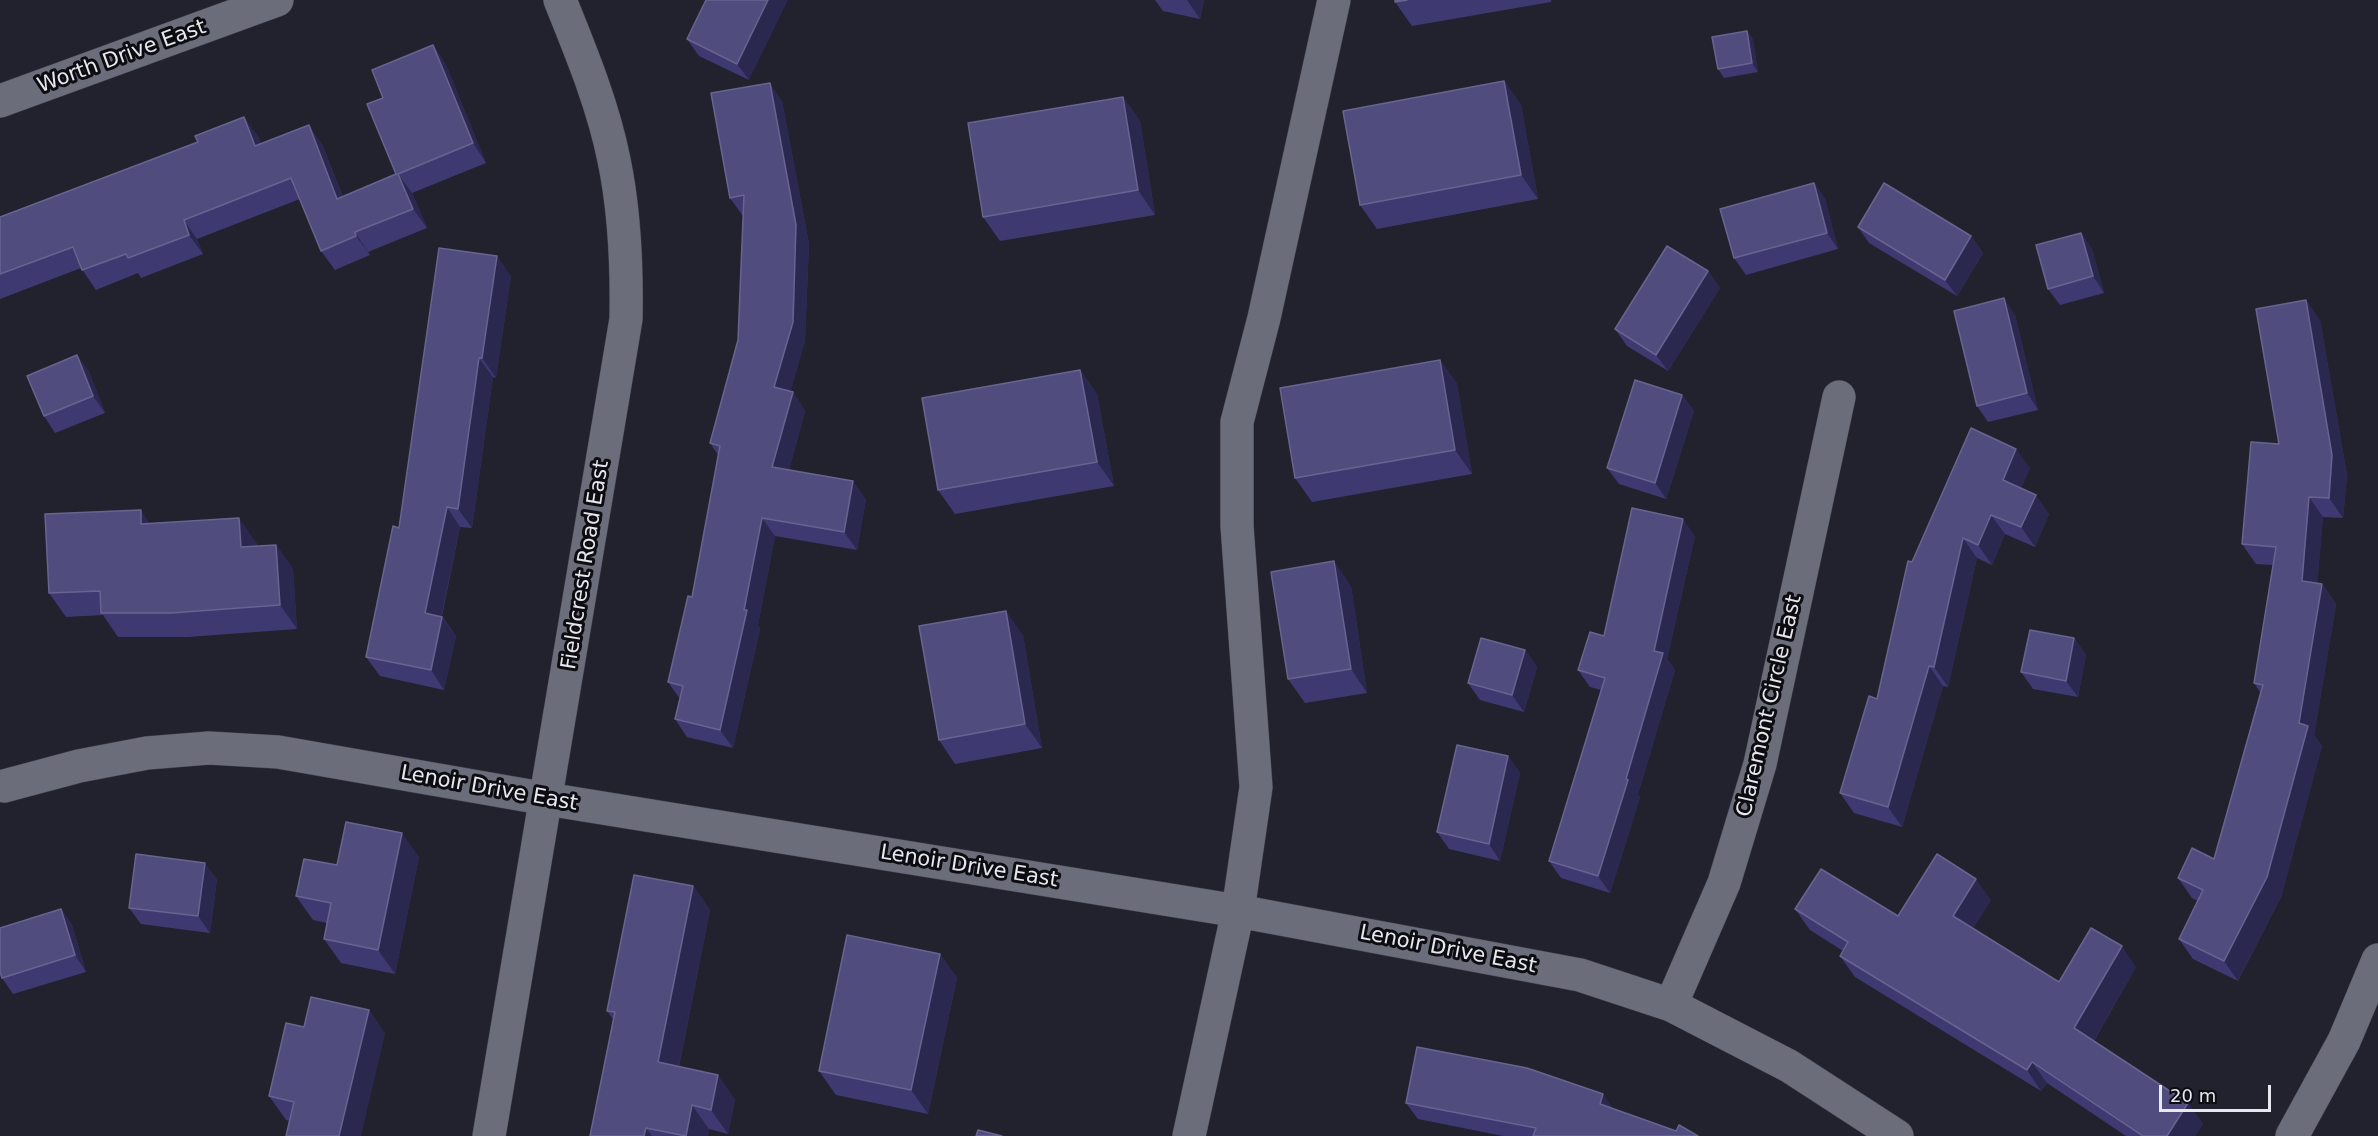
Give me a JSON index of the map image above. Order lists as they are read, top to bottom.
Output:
{
  "streets": {
    "street": [
      "Worth Drive East",
      "Fieldcrest Road East",
      "Claremont Circle East",
      "Lenoir Drive East"
    ]
  },
  "crossings": [
    ["Fieldcrest Road East", "Lenoir Drive East"],
    ["Claremont Circle East", "Lenoir Drive East"]
  ],
  "scale_bar": "20 m"
}
